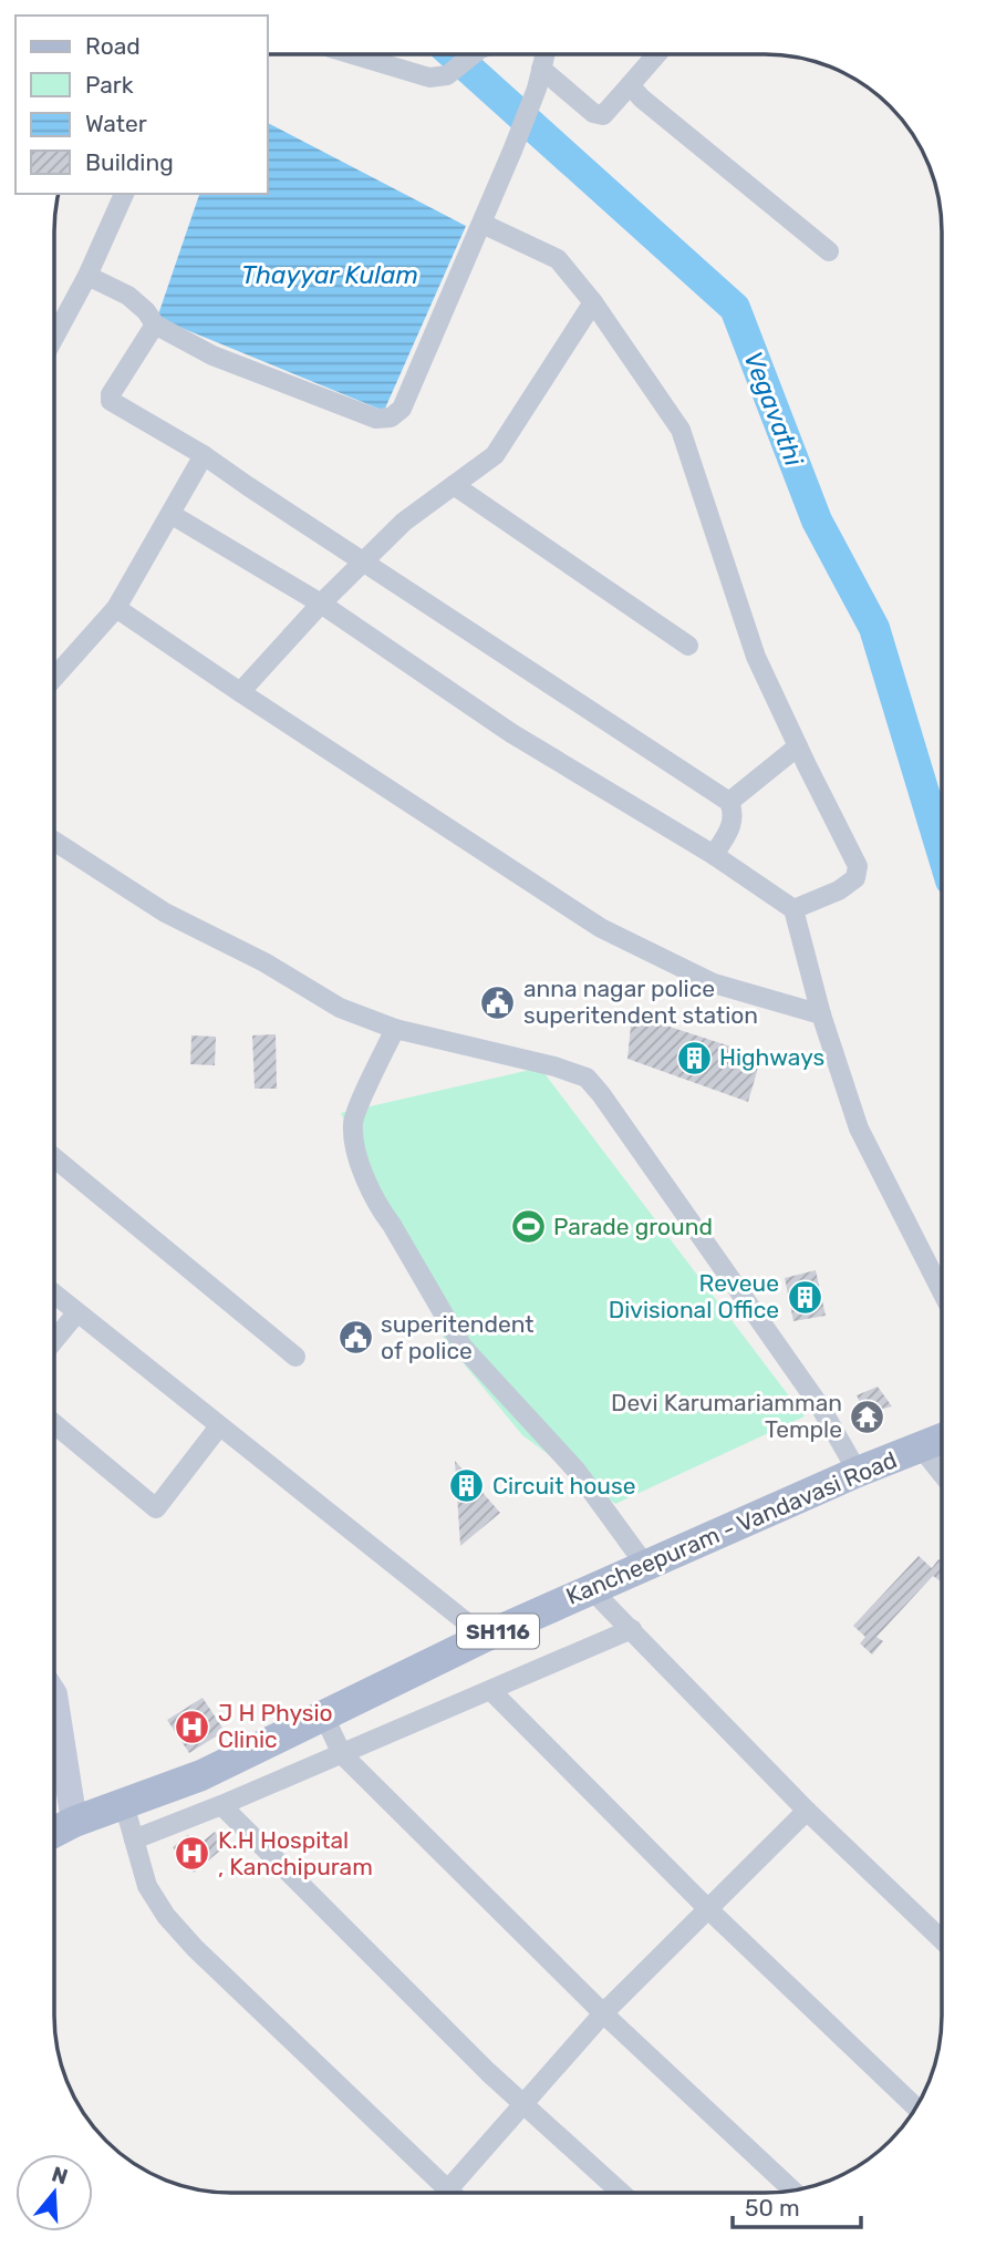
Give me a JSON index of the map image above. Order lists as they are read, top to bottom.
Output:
{
  "streets": {
    "main road": ["Kancheepuram - Vandavasi Road", "SH116"]
  },
  "water": ["Thayyar Kulam", "Vegavathi"],
  "places": {
    "public building": ["anna nagar police superitendent station", "superitendent of police"],
    "building": ["Highways", "Reveue Divisional Office", "Circuit house"],
    "sports": ["Parade ground"],
    "temple": ["Devi Karumariamman Temple"],
    "hospital": ["J H Physio Clinic", "K.H Hospital , Kanchipuram"]
  },
  "legend": [
    "Road",
    "Park",
    "Water",
    "Building"
  ],
  "scale_bar": "50 m",
  "north": "top"
}
